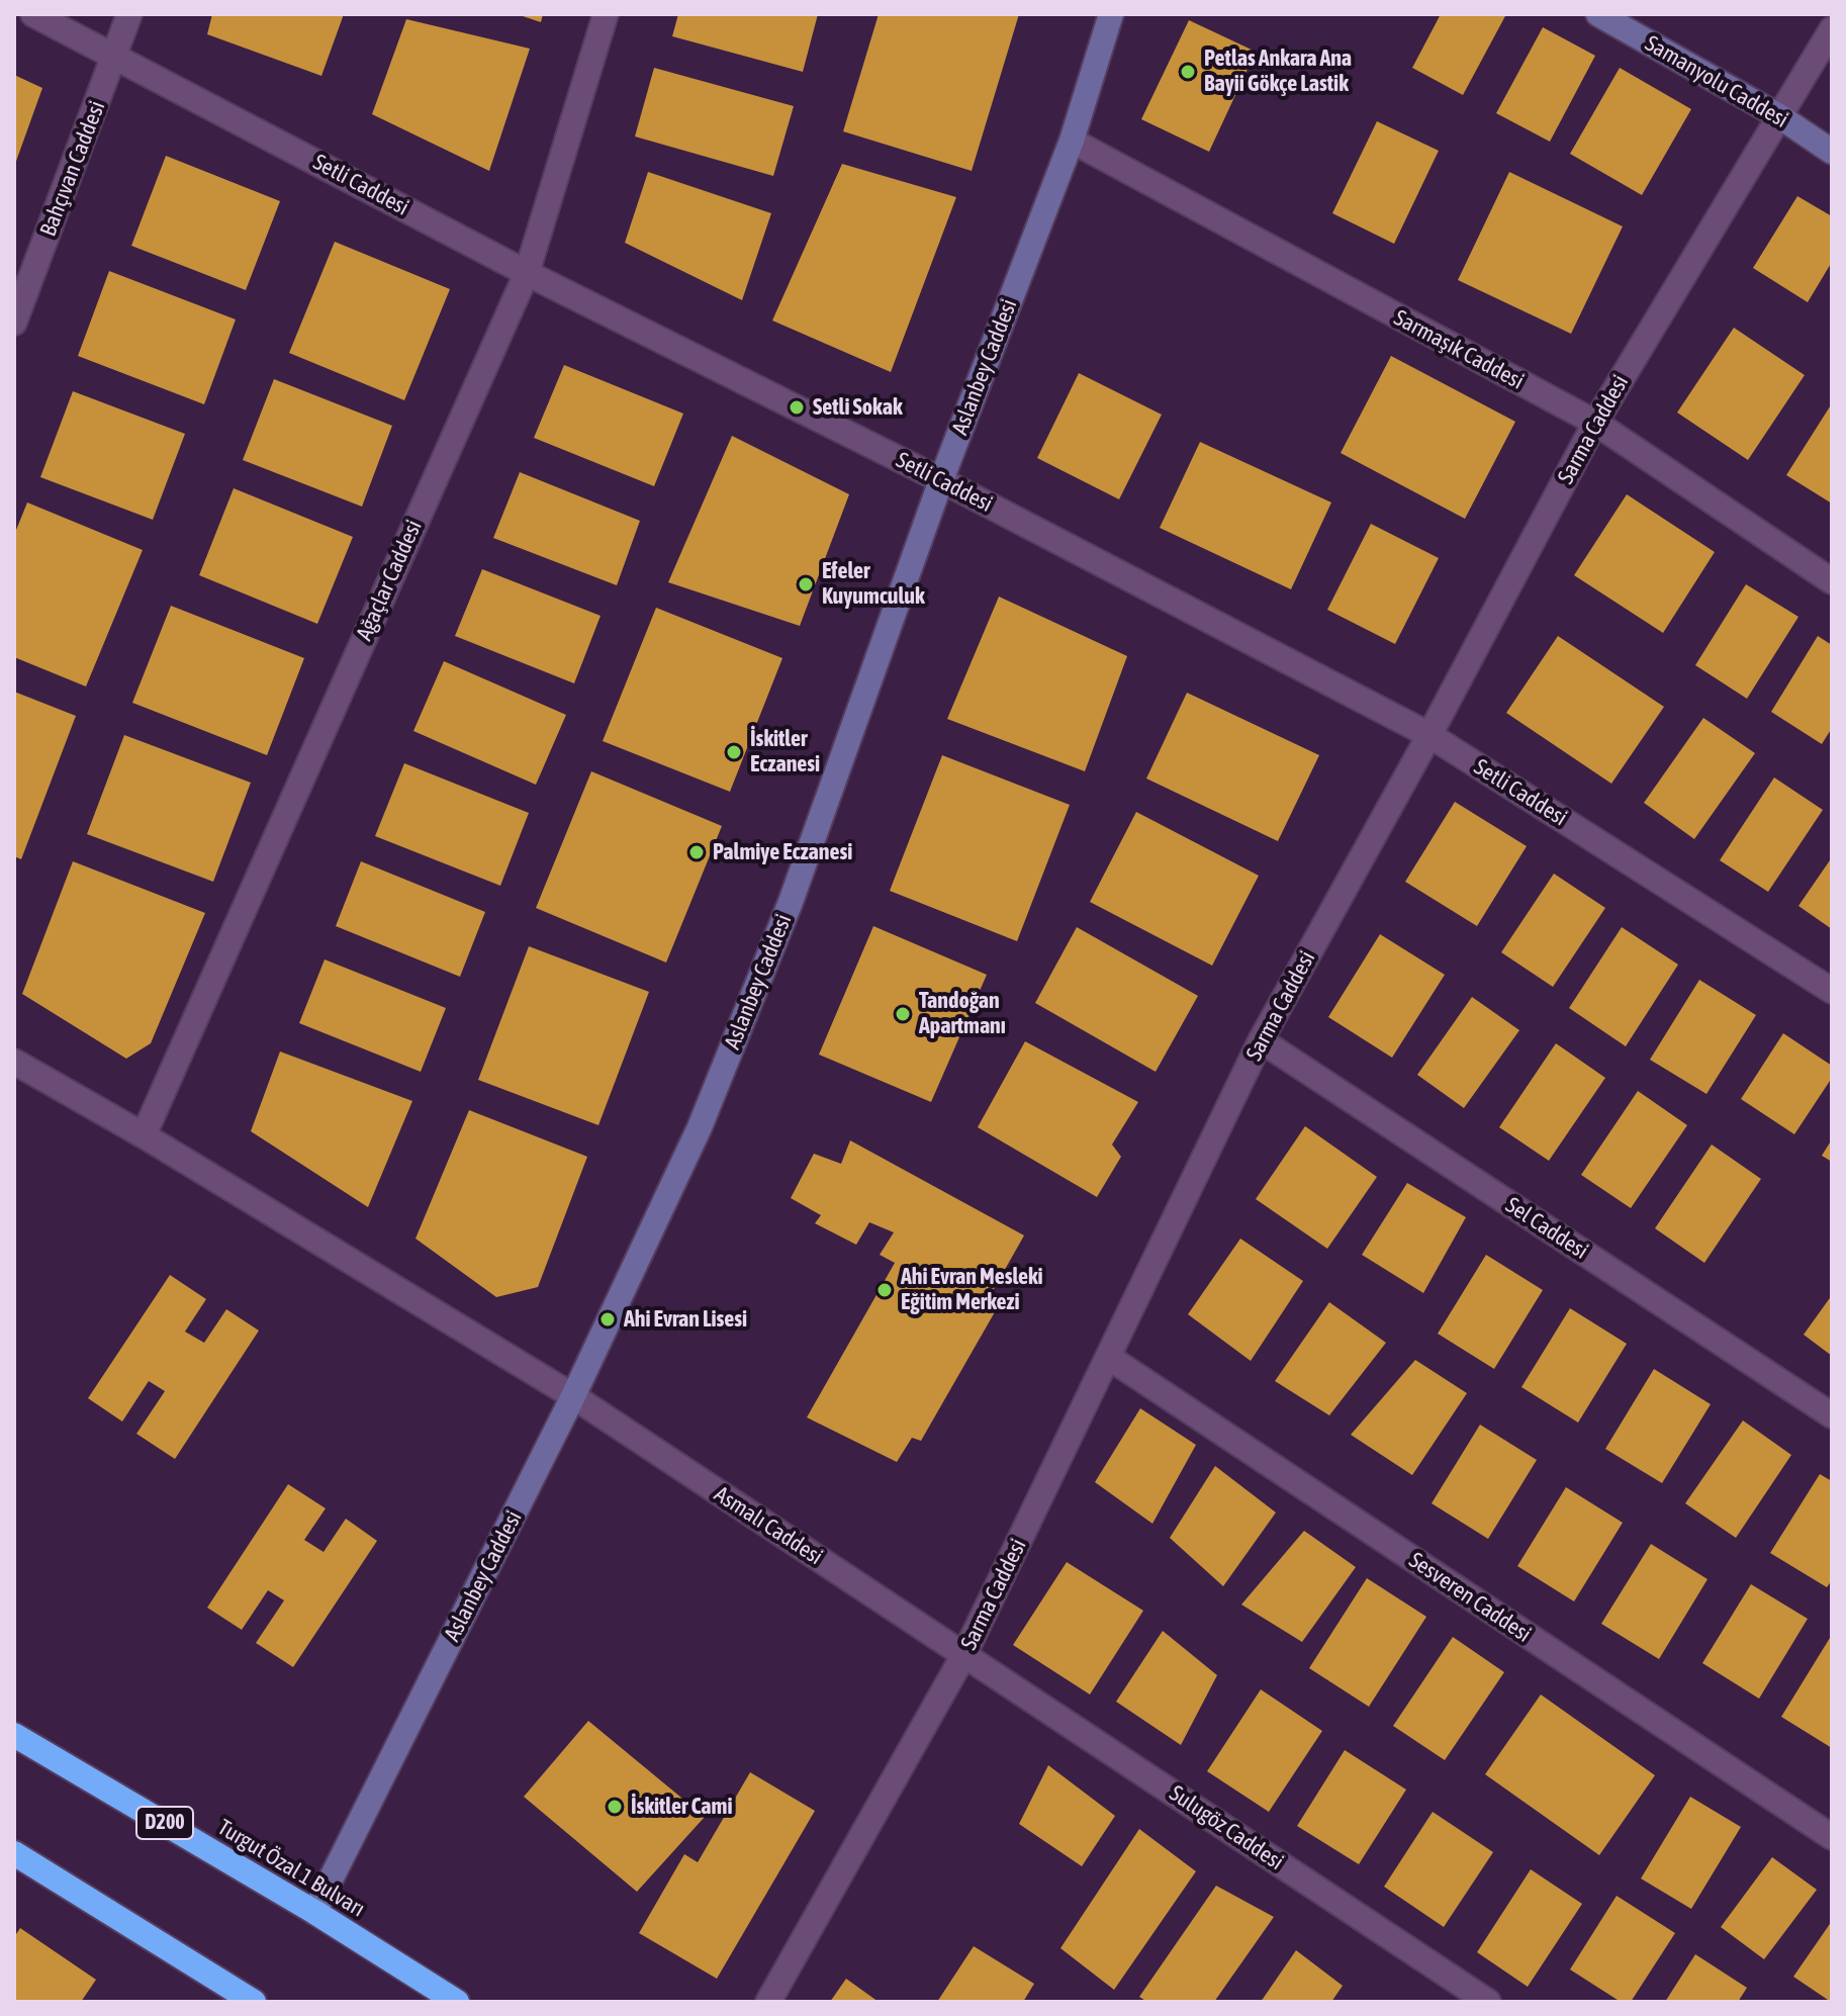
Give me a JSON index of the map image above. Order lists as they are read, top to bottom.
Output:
{
  "streets": {
    "highway": ["D200", "Turgut Özal 1 Bulvarı"],
    "street": [
      "Samanyolu Caddesi",
      "Bahçıvan Caddesi",
      "Setli Caddesi",
      "Sarmaşık Caddesi",
      "Aslanbey Caddesi",
      "Sarma Caddesi",
      "Ağaçlar Caddesi",
      "Sel Caddesi",
      "Asmalı Caddesi",
      "Sesveren Caddesi",
      "Sulugöz Caddesi"
    ]
  },
  "crossings": [
    ["Samanyolu Caddesi", "Sarma Caddesi"],
    ["Bahçıvan Caddesi", "Setli Caddesi"],
    ["Setli Caddesi", "Aslanbey Caddesi"],
    ["Setli Caddesi", "Sarma Caddesi"],
    ["Setli Caddesi", "Ağaçlar Caddesi"],
    ["Sarmaşık Caddesi", "Aslanbey Caddesi"],
    ["Sarmaşık Caddesi", "Sarma Caddesi"],
    ["Aslanbey Caddesi", "Asmalı Caddesi"],
    ["Aslanbey Caddesi", "Turgut Özal 1 Bulvarı"],
    ["Sarma Caddesi", "Sel Caddesi"],
    ["Sarma Caddesi", "Asmalı Caddesi"],
    ["Sarma Caddesi", "Sesveren Caddesi"],
    ["Sarma Caddesi", "Sulugöz Caddesi"],
    ["Ağaçlar Caddesi", "Asmalı Caddesi"],
    ["Asmalı Caddesi", "Sulugöz Caddesi"]
  ],
  "places": [
    "Petlas Ankara Ana Bayii Gökçe Lastik",
    "Setli Sokak",
    "Efeler Kuyumculuk",
    "İskitler Eczanesi",
    "Palmiye Eczanesi",
    "Tandoğan Apartmanı",
    "Ahi Evran Mesleki Eğitim Merkezi",
    "Ahi Evran Lisesi",
    "İskitler Cami"
  ]
}
